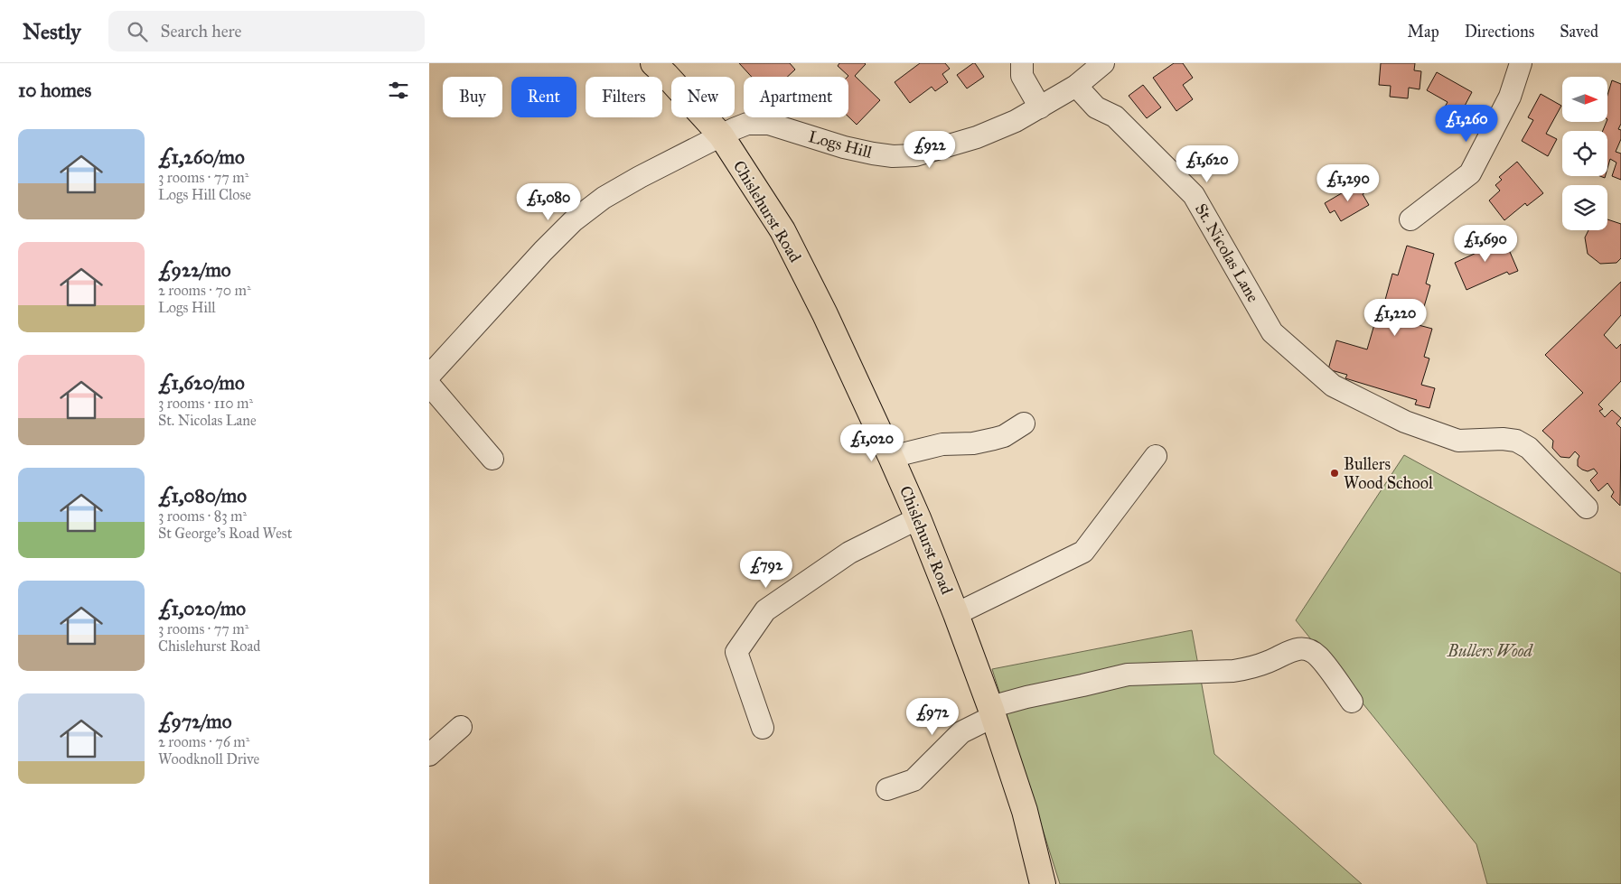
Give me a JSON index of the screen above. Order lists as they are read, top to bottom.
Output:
{
  "streets": {
    "main road": ["Chislehurst Road"],
    "street": ["Logs Hill", "St. Nicolas Lane"]
  },
  "crossings": [
    ["Logs Hill", "Chislehurst Road"],
    ["Logs Hill", "St. Nicolas Lane"]
  ],
  "parks": ["Bullers Wood"],
  "places": ["Bullers Wood School"],
  "north": "right",
  "page": {
    "header": "Nestly",
    "search": "Search here",
    "nav": ["Map", "Directions", "Saved"],
    "heading": "10 homes",
    "chip": [
      "Buy",
      "Rent",
      "Filters",
      "New",
      "Apartment"
    ],
    "price": [
      "£1,260",
      "£922",
      "£1,620",
      "£1,290",
      "£1,080",
      "£1,690",
      "£1,220",
      "£1,020",
      "£792",
      "£972"
    ],
    "list": [
      {
        "name": "£1,260/mo",
        "note": "3 rooms · 77 m² · Logs Hill Close"
      },
      {
        "name": "£922/mo",
        "note": "2 rooms · 70 m² · Logs Hill"
      },
      {
        "name": "£1,620/mo",
        "note": "3 rooms · 110 m² · St. Nicolas Lane"
      },
      {
        "name": "£1,080/mo",
        "note": "3 rooms · 83 m² · St George's Road West"
      },
      {
        "name": "£1,020/mo",
        "note": "3 rooms · 77 m² · Chislehurst Road"
      },
      {
        "name": "£972/mo",
        "note": "2 rooms · 76 m² · Woodknoll Drive"
      }
    ]
  }
}
